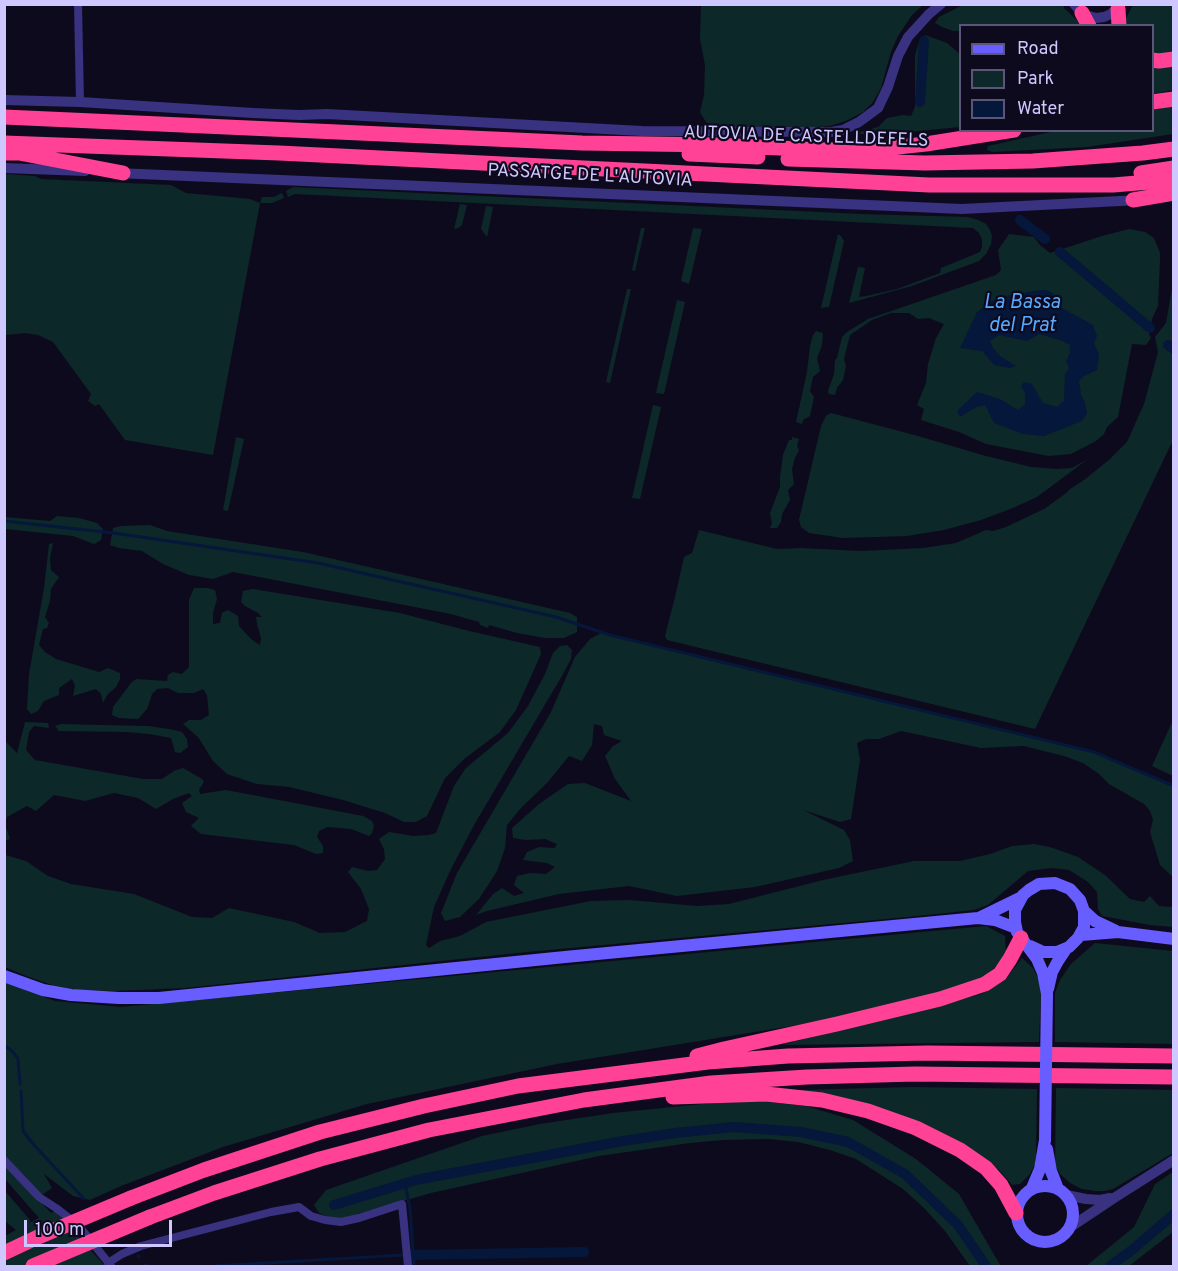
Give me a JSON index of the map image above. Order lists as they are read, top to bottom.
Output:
{
  "streets": {
    "highway": ["AUTOVIA DE CASTELLDEFELS"],
    "street": ["PASSATGE DE L'AUTOVIA"]
  },
  "water": ["La Bassa del Prat"],
  "legend": ["Road", "Park", "Water"],
  "scale_bar": "100 m"
}
